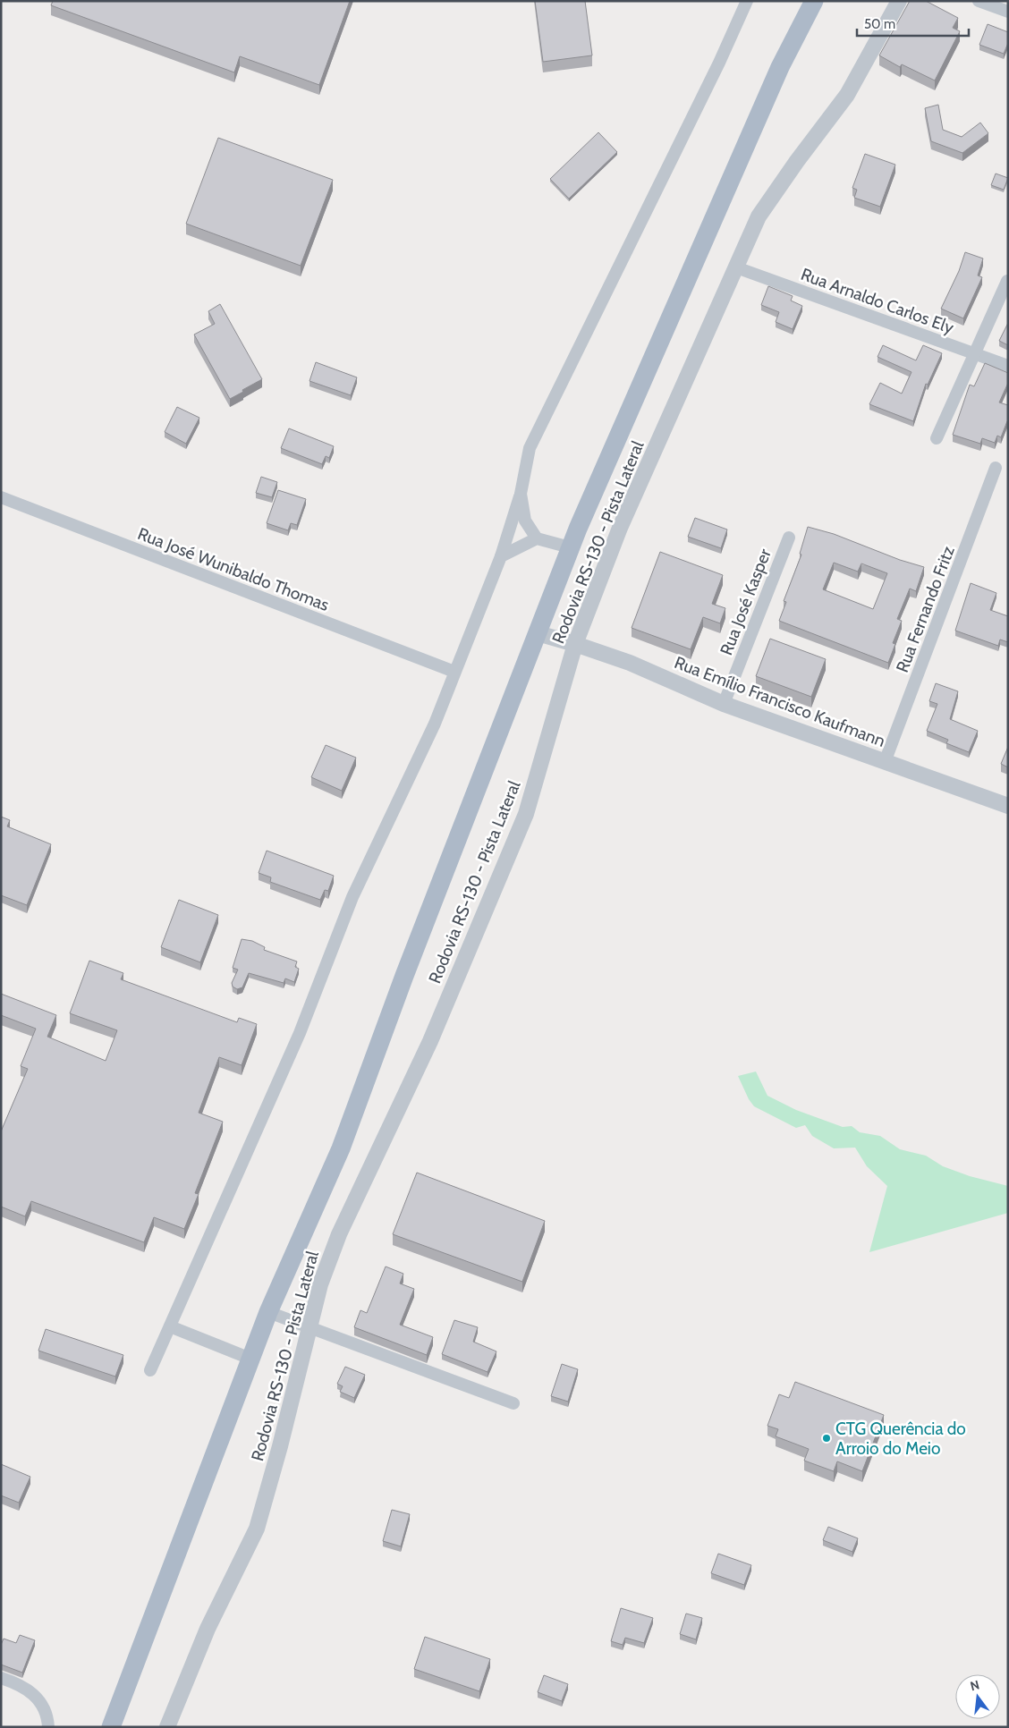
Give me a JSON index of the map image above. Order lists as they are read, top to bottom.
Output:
{
  "streets": {
    "street": [
      "Rua Arnaldo Carlos Ely",
      "Rodovia RS-130 - Pista Lateral",
      "Rua José Wunibaldo Thomas",
      "Rua José Kasper",
      "Rua Fernando Fritz",
      "Rua Emílio Francisco Kaufmann"
    ]
  },
  "crossings": [
    ["Rua Arnaldo Carlos Ely", "Rodovia RS-130 - Pista Lateral"],
    ["Rodovia RS-130 - Pista Lateral", "Rua Emílio Francisco Kaufmann"],
    ["Rua José Kasper", "Rua Emílio Francisco Kaufmann"],
    ["Rua Fernando Fritz", "Rua Emílio Francisco Kaufmann"]
  ],
  "places": ["CTG Querência do Arroio do Meio"],
  "scale_bar": "50 m",
  "north": "top"
}
